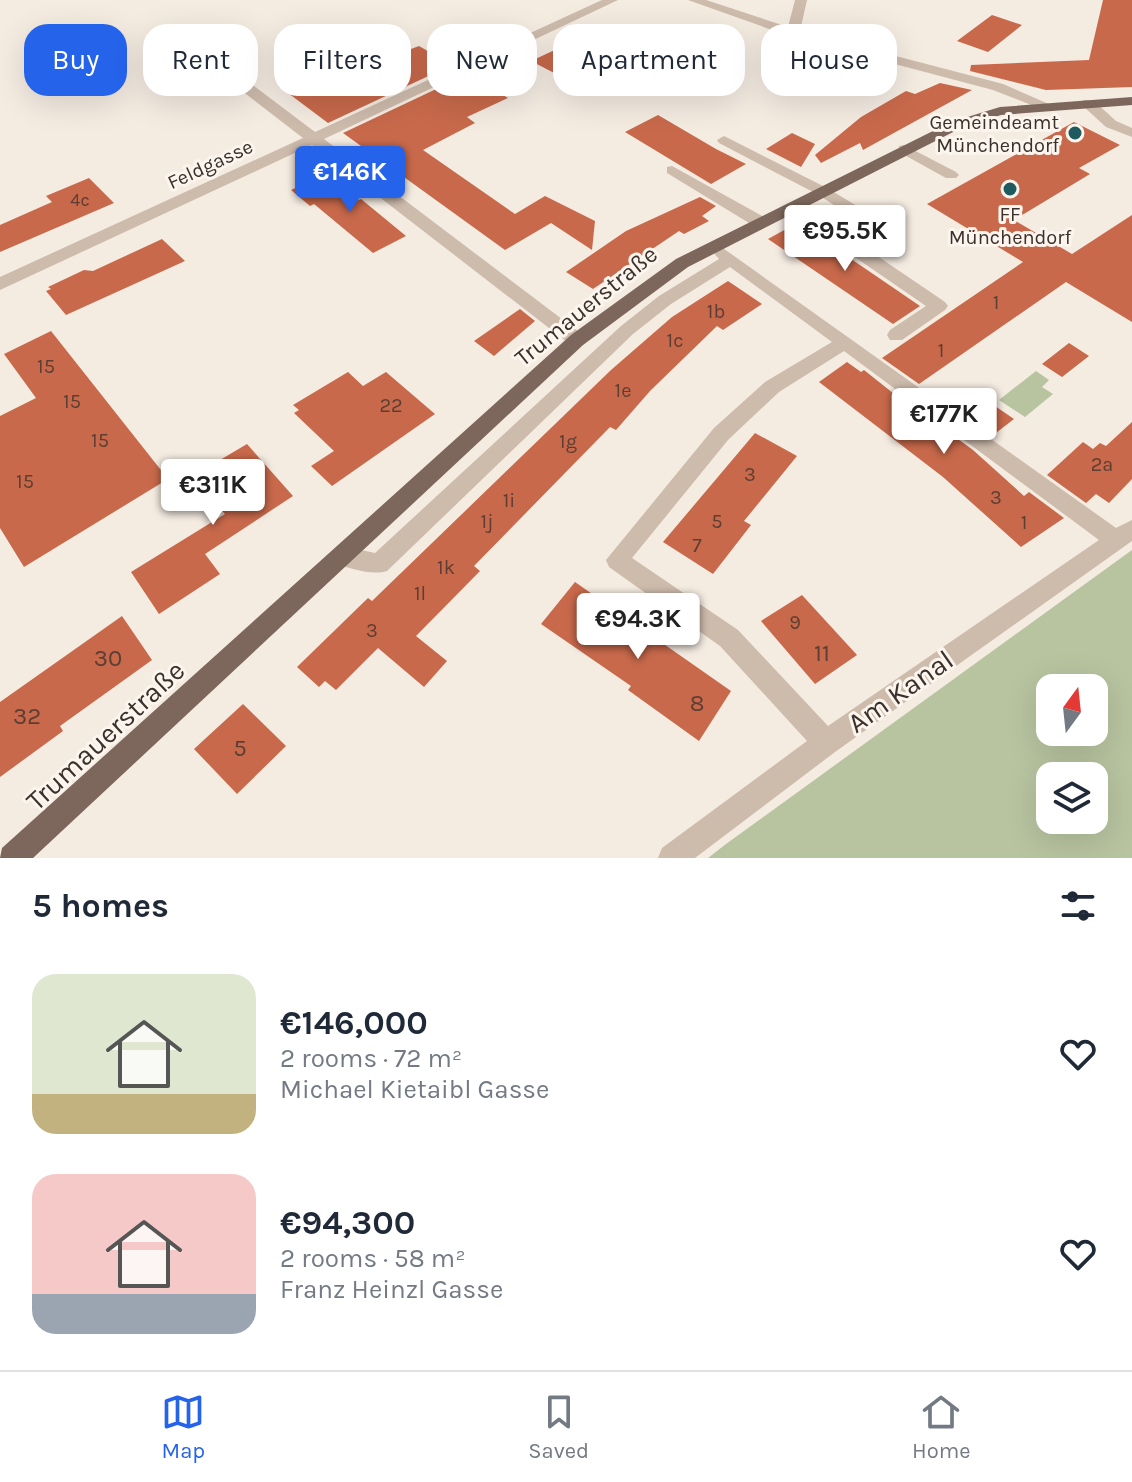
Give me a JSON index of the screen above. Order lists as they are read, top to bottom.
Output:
{
  "streets": {
    "main road": ["Trumauerstraße"],
    "street": ["Feldgasse", "Am Kanal"]
  },
  "places": ["Gemeindeamt Münchendorf", "FF Münchendorf"],
  "house_numbers": [
    "4c",
    "1",
    "1b",
    "1c",
    "1",
    "15",
    "1e",
    "15",
    "22",
    "15",
    "1g",
    "2a",
    "3",
    "15",
    "3",
    "1i",
    "1j",
    "5",
    "1",
    "7",
    "1k",
    "1l",
    "9",
    "3",
    "11",
    "30",
    "8",
    "32",
    "5"
  ],
  "north": "top",
  "page": {
    "chip": [
      "Buy",
      "Rent",
      "Filters",
      "New",
      "Apartment",
      "House"
    ],
    "price": [
      "€146K",
      "€95.5K",
      "€177K",
      "€311K",
      "€94.3K"
    ],
    "heading": "5 homes",
    "list": [
      {
        "name": "€146,000",
        "note": "2 rooms · 72 m² · Michael Kietaibl Gasse"
      },
      {
        "name": "€94,300",
        "note": "2 rooms · 58 m² · Franz Heinzl Gasse"
      }
    ],
    "tabs": ["Map", "Saved", "Home"]
  }
}
